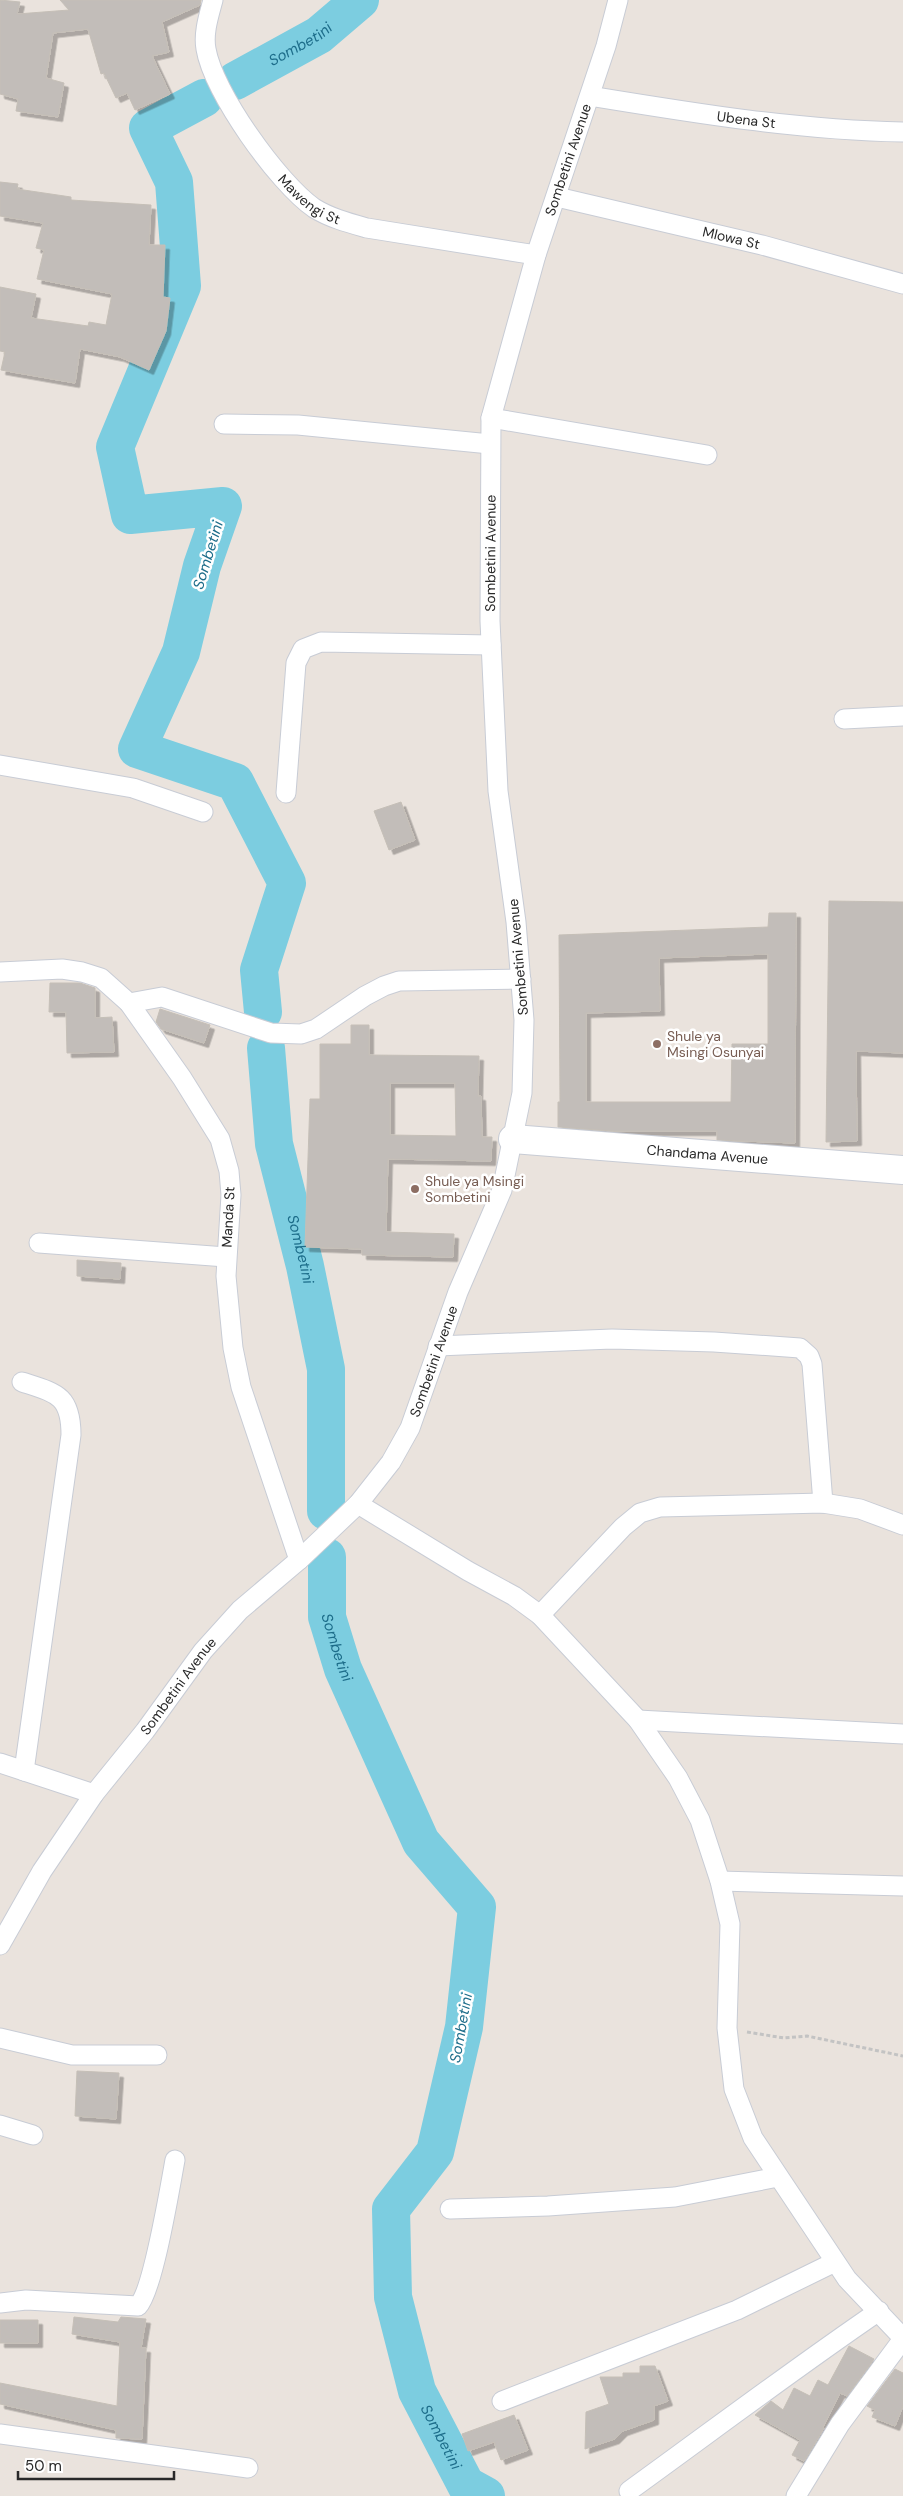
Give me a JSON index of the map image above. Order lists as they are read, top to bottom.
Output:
{
  "streets": {
    "street": [
      "Ubena St",
      "Sombetini Avenue",
      "Mawengi St",
      "Mlowa St",
      "Chandama Avenue",
      "Manda St"
    ]
  },
  "crossings": [
    ["Ubena St", "Sombetini Avenue"],
    ["Sombetini Avenue", "Mawengi St"],
    ["Sombetini Avenue", "Mlowa St"],
    ["Sombetini Avenue", "Chandama Avenue"],
    ["Sombetini Avenue", "Manda St"]
  ],
  "water": ["Sombetini"],
  "places": ["Shule ya Msingi Osunyai", "Shule ya Msingi Sombetini"],
  "scale_bar": "50 m"
}
